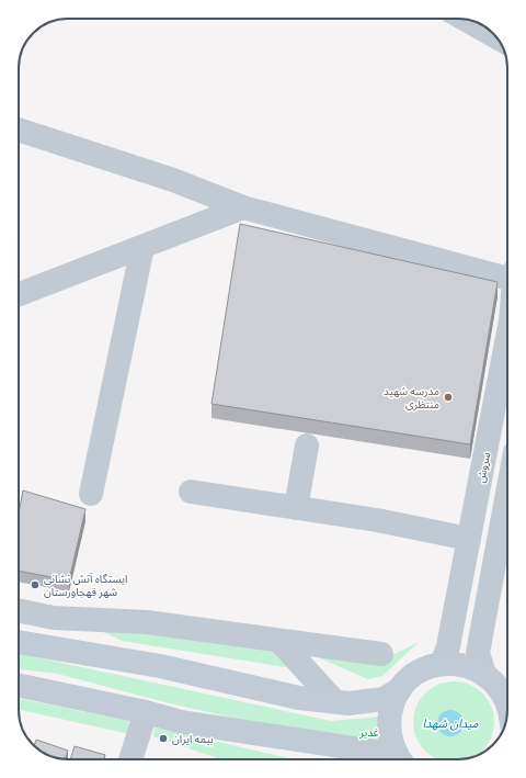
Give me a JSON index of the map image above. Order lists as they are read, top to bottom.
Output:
{
  "streets": {
    "street": ["سروش"]
  },
  "water": ["میدان شهدا"],
  "parks": ["غدیر"],
  "places": ["مدرسه شهید منتظری", "ایستگاه آتش نشانی شهر قهجاورستان", "بیمه ایران"]
}
